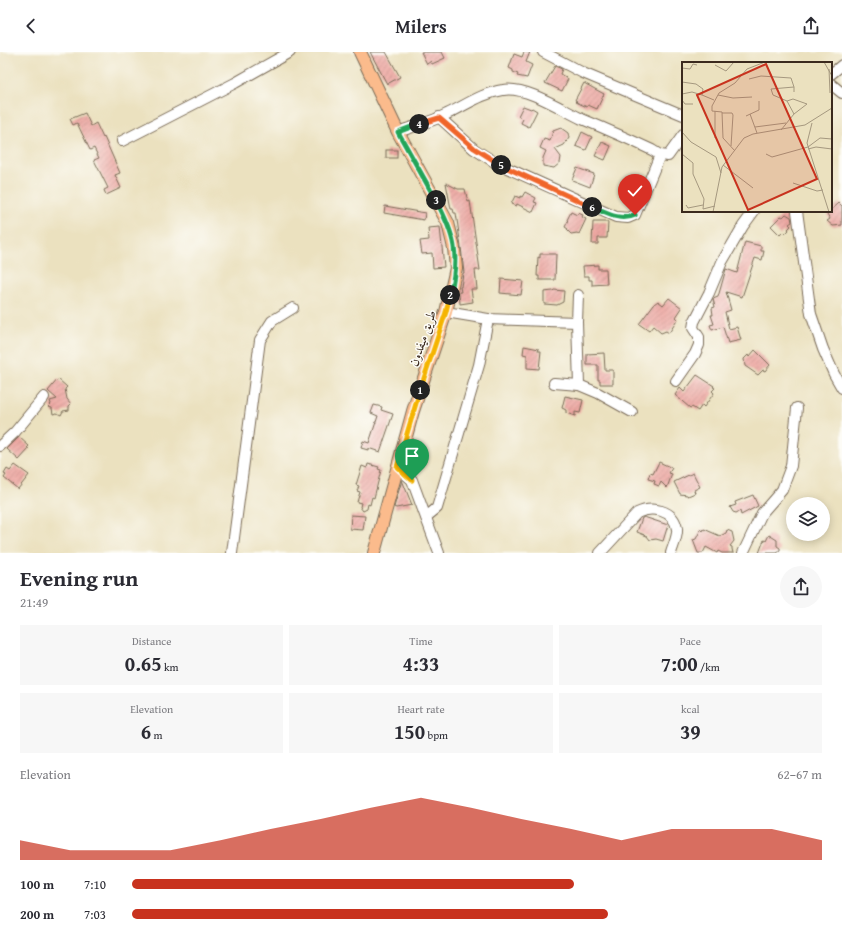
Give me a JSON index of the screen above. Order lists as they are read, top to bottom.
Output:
{
  "streets": {
    "main road": ["طريق ميفدون"]
  },
  "page": {
    "header": "Milers",
    "pins": [
      "4",
      "5",
      "3",
      "6",
      "2",
      "1"
    ],
    "heading": ["Evening run", "21:49"],
    "stats": [
      ["Distance", "0.65 km"],
      ["Time", "4:33"],
      ["Pace", "7:00 /km"],
      ["Elevation", "6 m"],
      ["Heart rate", "150 bpm"],
      ["kcal", "39"]
    ],
    "chart": ["Elevation", "62–67 m"],
    "list": [
      {
        "name": "100 m",
        "note": "7:10"
      },
      {
        "name": "200 m",
        "note": "7:03"
      }
    ]
  }
}
